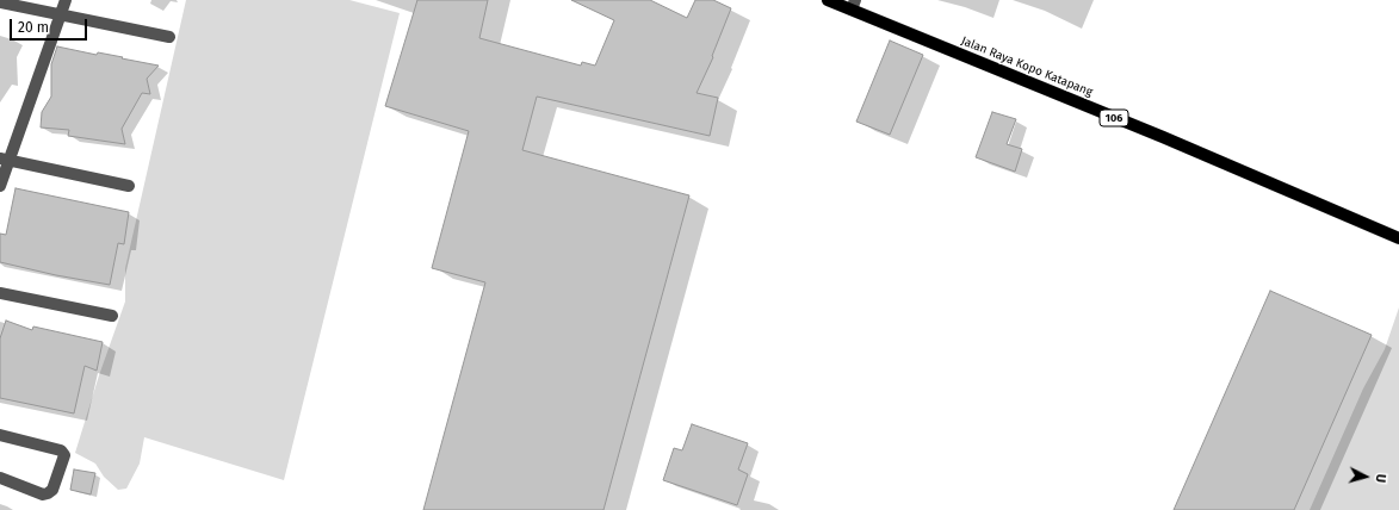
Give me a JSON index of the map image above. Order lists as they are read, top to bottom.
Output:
{
  "streets": {
    "main road": ["Jalan Raya Kopo Katapang", "106"]
  },
  "scale_bar": "20 m",
  "north": "right"
}
